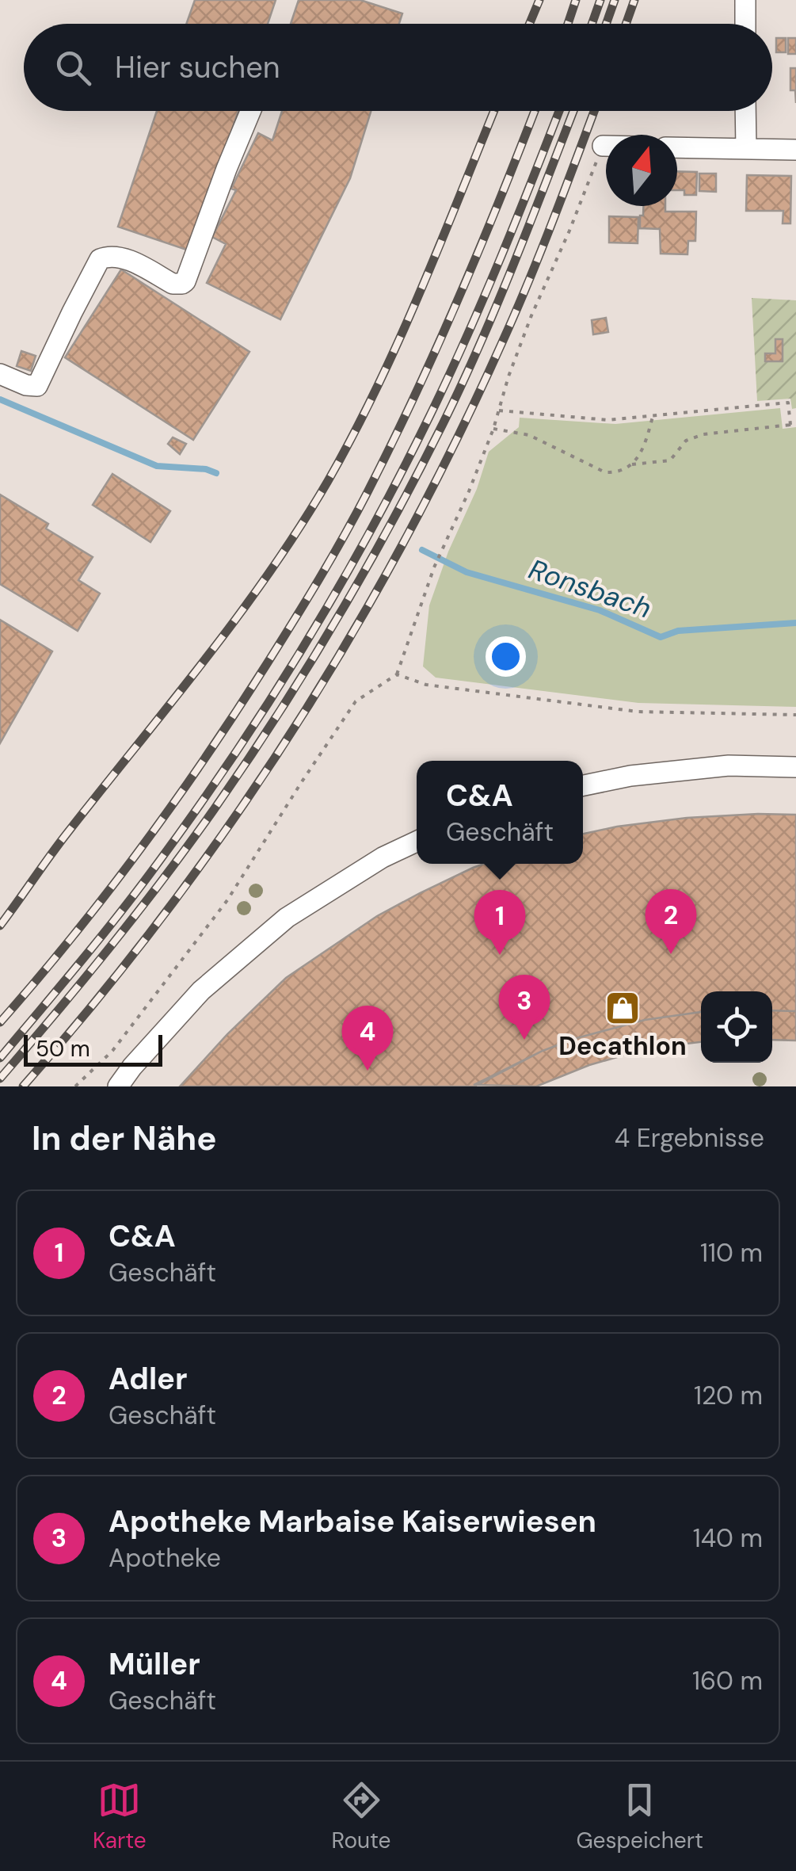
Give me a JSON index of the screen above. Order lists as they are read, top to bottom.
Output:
{
  "water": ["Ronsbach"],
  "places": {
    "shop": ["Decathlon"]
  },
  "scale_bar": "50 m",
  "north": "top",
  "page": {
    "search": "Hier suchen",
    "popup": ["C&A", "Geschäft"],
    "pins": [
      "2",
      "1",
      "3",
      "4"
    ],
    "scale": "50 m",
    "heading": ["In der Nähe", "4 Ergebnisse"],
    "list": [
      {
        "mark": "1",
        "name": "C&A",
        "note": "Geschäft",
        "value": "110 m"
      },
      {
        "mark": "2",
        "name": "Adler",
        "note": "Geschäft",
        "value": "120 m"
      },
      {
        "mark": "3",
        "name": "Apotheke Marbaise Kaiserwiesen",
        "note": "Apotheke",
        "value": "140 m"
      },
      {
        "mark": "4",
        "name": "Müller",
        "note": "Geschäft",
        "value": "160 m"
      }
    ],
    "nav": ["Karte", "Route", "Gespeichert"]
  }
}
